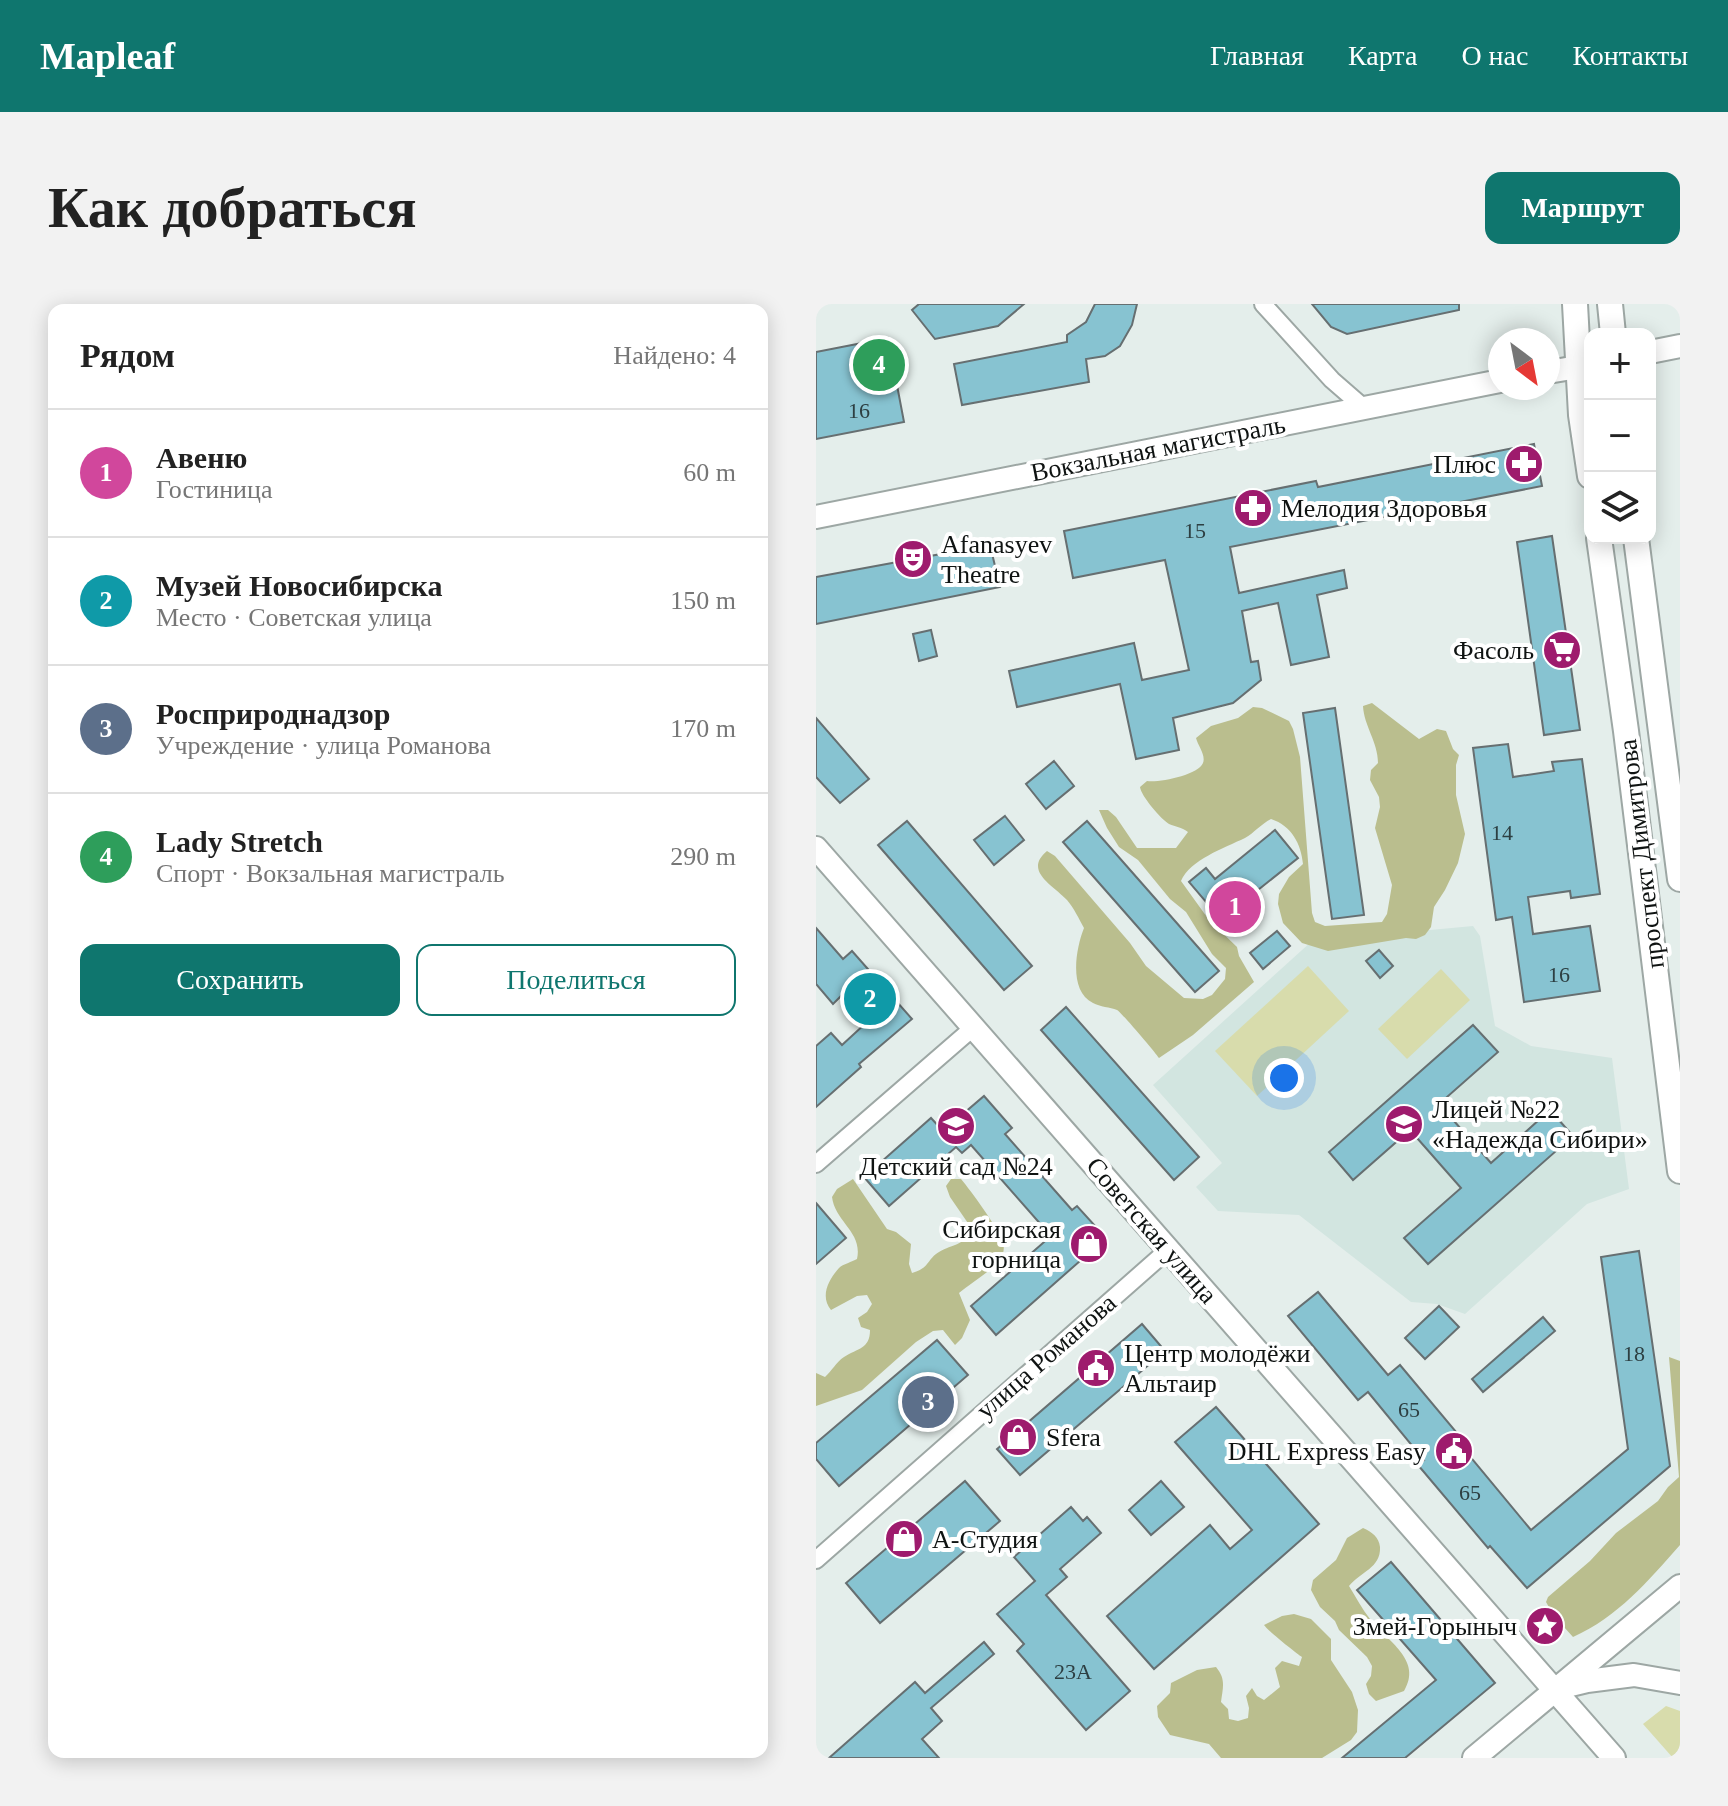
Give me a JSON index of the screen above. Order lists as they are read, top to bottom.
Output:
{
  "streets": {
    "main road": ["проспект Димитрова"],
    "street": ["Вокзальная магистраль", "Советская улица", "улица Романова"]
  },
  "crossings": [
    ["Советская улица", "улица Романова"]
  ],
  "places": {
    "pharmacy": ["Плюс", "Мелодия Здоровья"],
    "theatre": ["Afanasyev Theatre"],
    "supermarket": ["Фасоль"],
    "school or university": ["Лицей №22 «Надежда Сибири»", "Детский сад №24"],
    "shop": ["Сибирская горница", "Sfera", "А-Студия"],
    "public building": ["Центр молодёжи Альтаир", "DHL Express Easy"],
    "place": ["Змей-Горыныч"]
  },
  "house_numbers": [
    "16",
    "15",
    "14",
    "16",
    "18",
    "65",
    "65",
    "23А"
  ],
  "north": "bottom right",
  "page": {
    "header": "Mapleaf",
    "nav": [
      "Главная",
      "Карта",
      "О нас",
      "Контакты"
    ],
    "buttons": [
      "Маршрут",
      ["Сохранить", "Поделиться"]
    ],
    "title": "Как добраться",
    "heading": ["Рядом", "Найдено: 4"],
    "map_buttons": ["+", "−"],
    "pins": [
      "4",
      "1",
      "2",
      "3"
    ],
    "list": [
      {
        "mark": "1",
        "name": "Авеню",
        "note": "Гостиница",
        "value": "60 m"
      },
      {
        "mark": "2",
        "name": "Музей Новосибирска",
        "note": "Место · Советская улица",
        "value": "150 m"
      },
      {
        "mark": "3",
        "name": "Росприроднадзор",
        "note": "Учреждение · улица Романова",
        "value": "170 m"
      },
      {
        "mark": "4",
        "name": "Lady Stretch",
        "note": "Спорт · Вокзальная магистраль",
        "value": "290 m"
      }
    ]
  }
}
